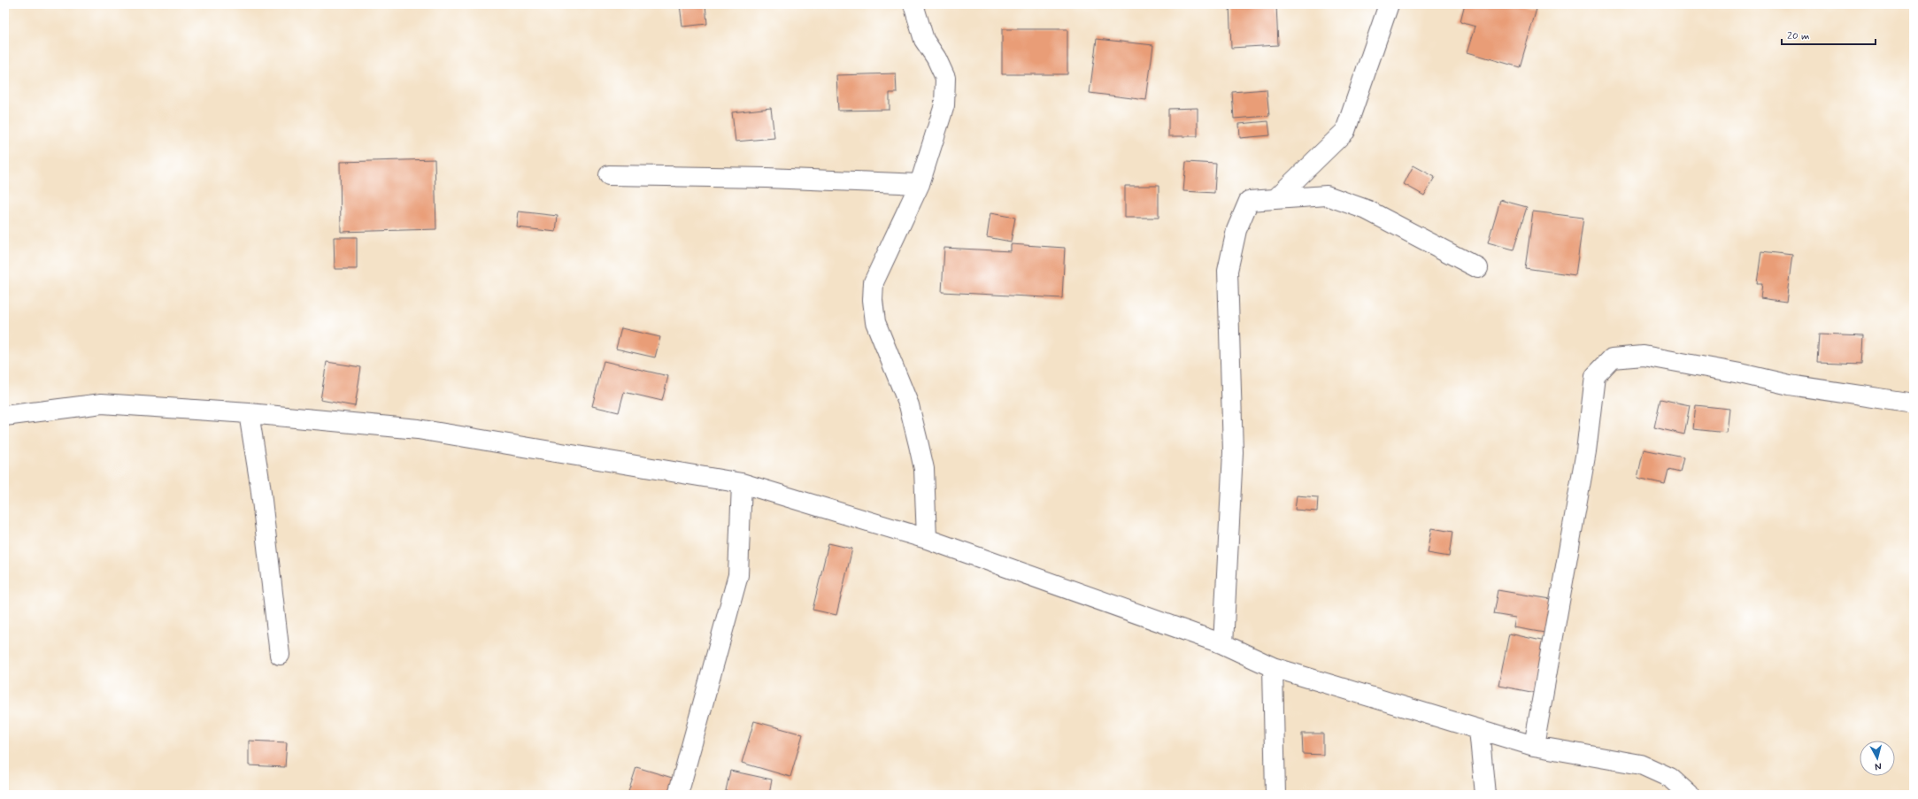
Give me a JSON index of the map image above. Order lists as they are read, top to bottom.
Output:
{
  "scale_bar": "20 m",
  "north": "bottom"
}
